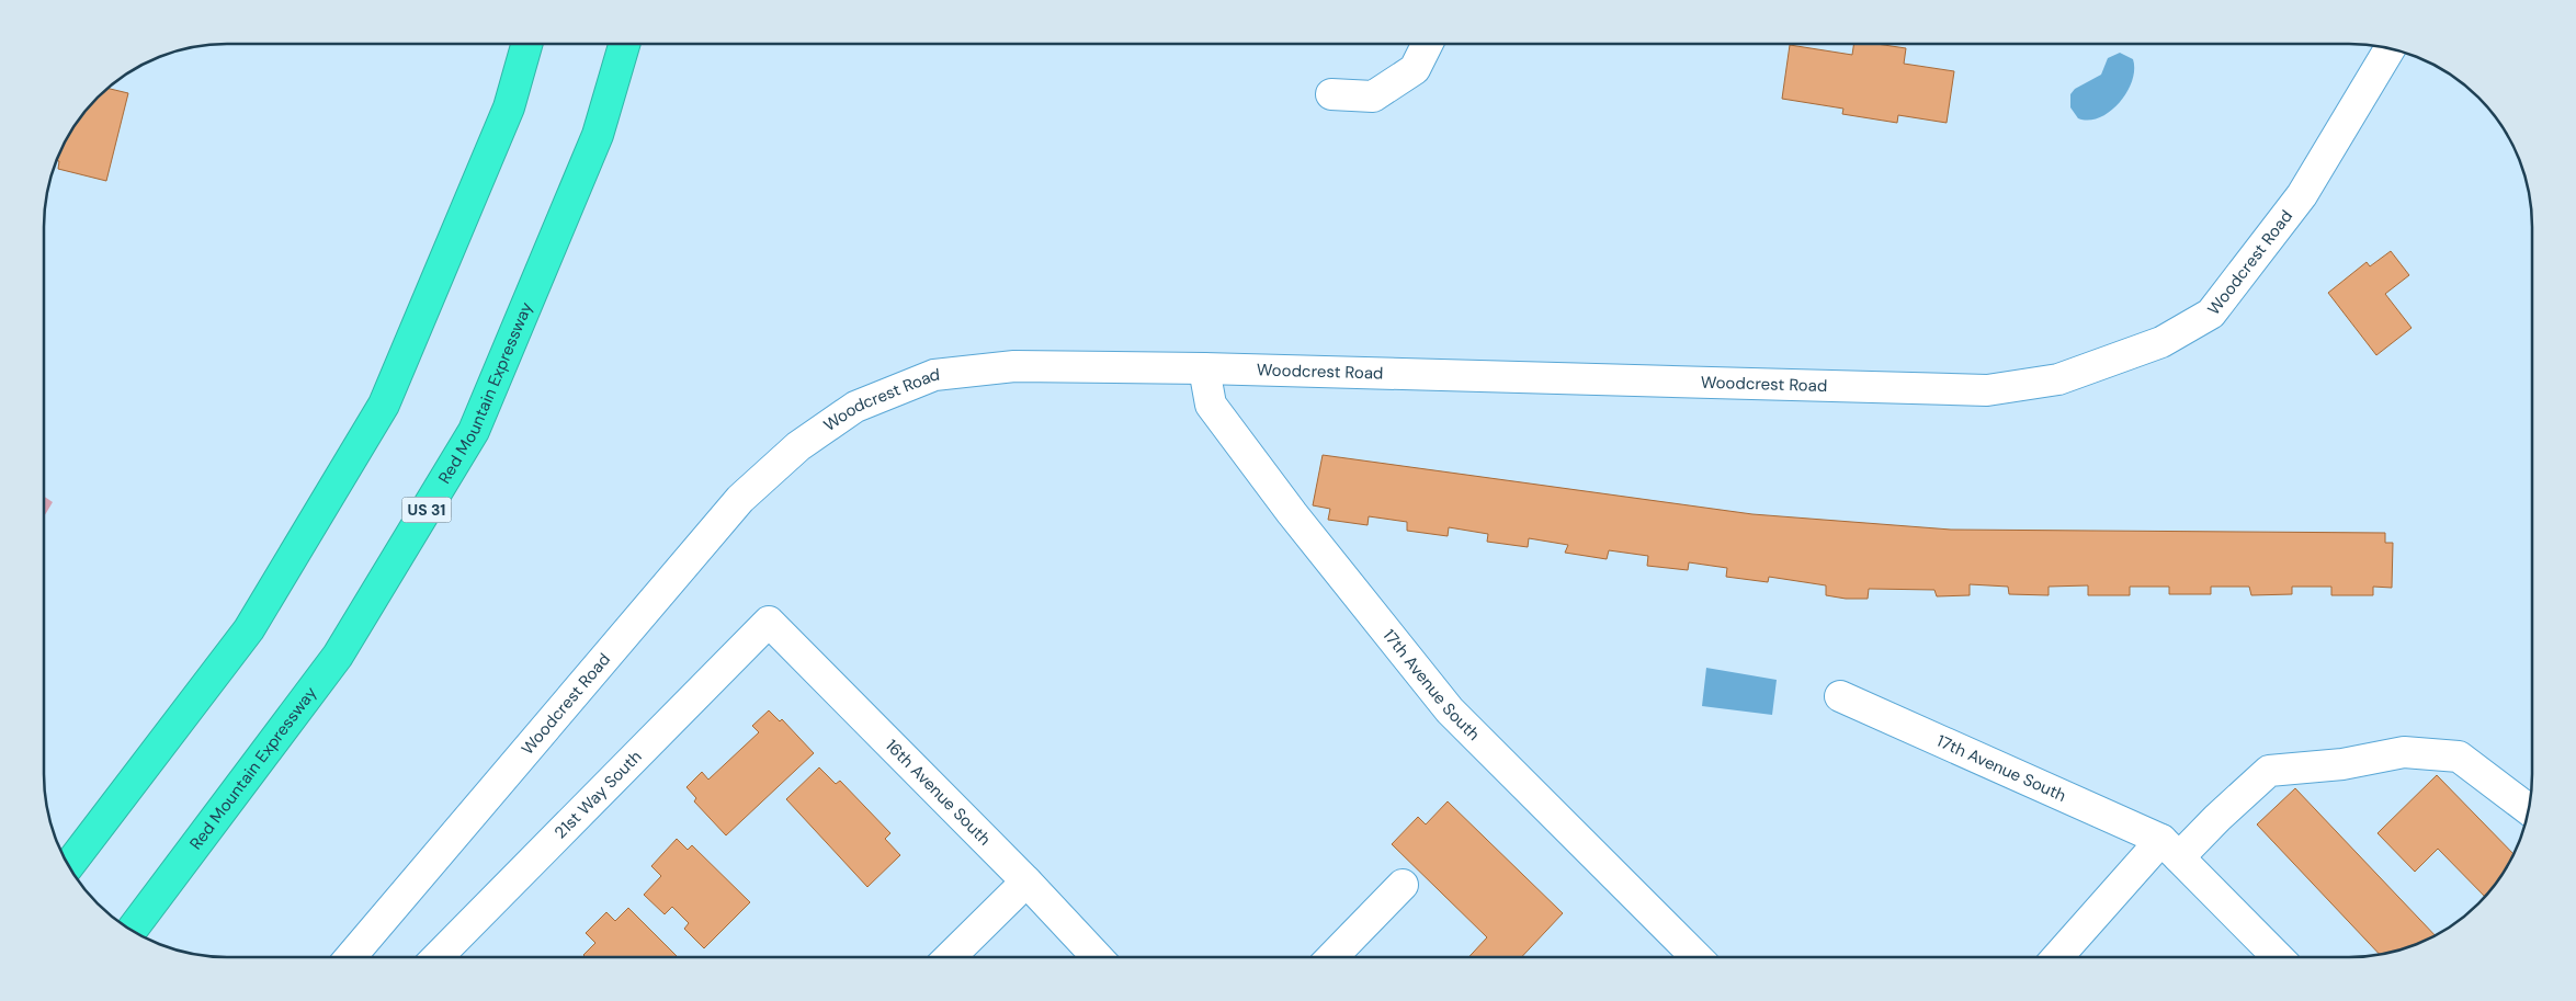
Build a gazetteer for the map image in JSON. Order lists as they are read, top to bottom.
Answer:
{
  "streets": {
    "highway": ["Red Mountain Expressway", "US 31"],
    "street": [
      "Woodcrest Road",
      "17th Avenue South",
      "16th Avenue South",
      "21st Way South"
    ]
  },
  "crossings": [
    ["Woodcrest Road", "17th Avenue South"],
    ["16th Avenue South", "21st Way South"]
  ]
}
